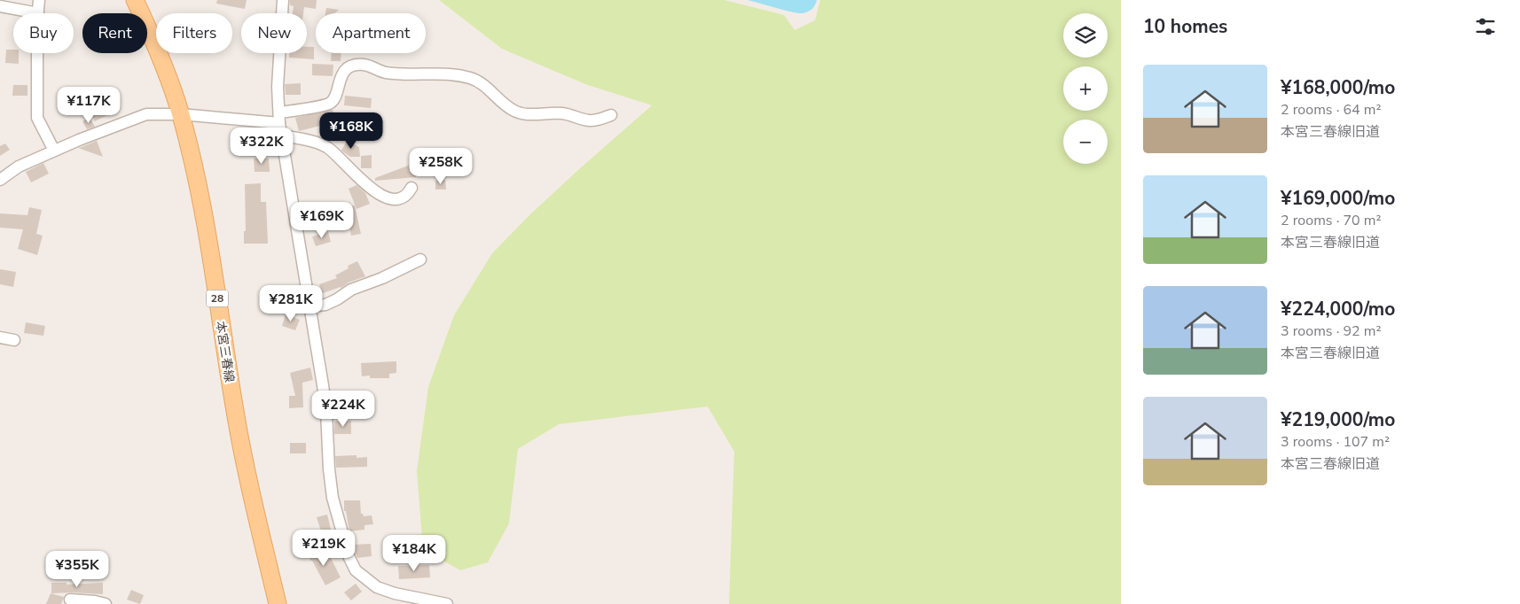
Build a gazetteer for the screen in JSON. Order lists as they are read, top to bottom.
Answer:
{
  "streets": {
    "main road": ["28", "本宮三春線"]
  },
  "page": {
    "heading": "10 homes",
    "map_buttons": ["+", "−"],
    "chip": [
      "Buy",
      "Rent",
      "Filters",
      "New",
      "Apartment"
    ],
    "list": [
      {
        "name": "¥168,000/mo",
        "note": "2 rooms · 64 m² · 本宮三春線旧道"
      },
      {
        "name": "¥169,000/mo",
        "note": "2 rooms · 70 m² · 本宮三春線旧道"
      },
      {
        "name": "¥224,000/mo",
        "note": "3 rooms · 92 m² · 本宮三春線旧道"
      },
      {
        "name": "¥219,000/mo",
        "note": "3 rooms · 107 m² · 本宮三春線旧道"
      }
    ],
    "price": [
      "¥117K",
      "¥168K",
      "¥322K",
      "¥258K",
      "¥169K",
      "¥281K",
      "¥224K",
      "¥219K",
      "¥184K",
      "¥355K"
    ]
  }
}
